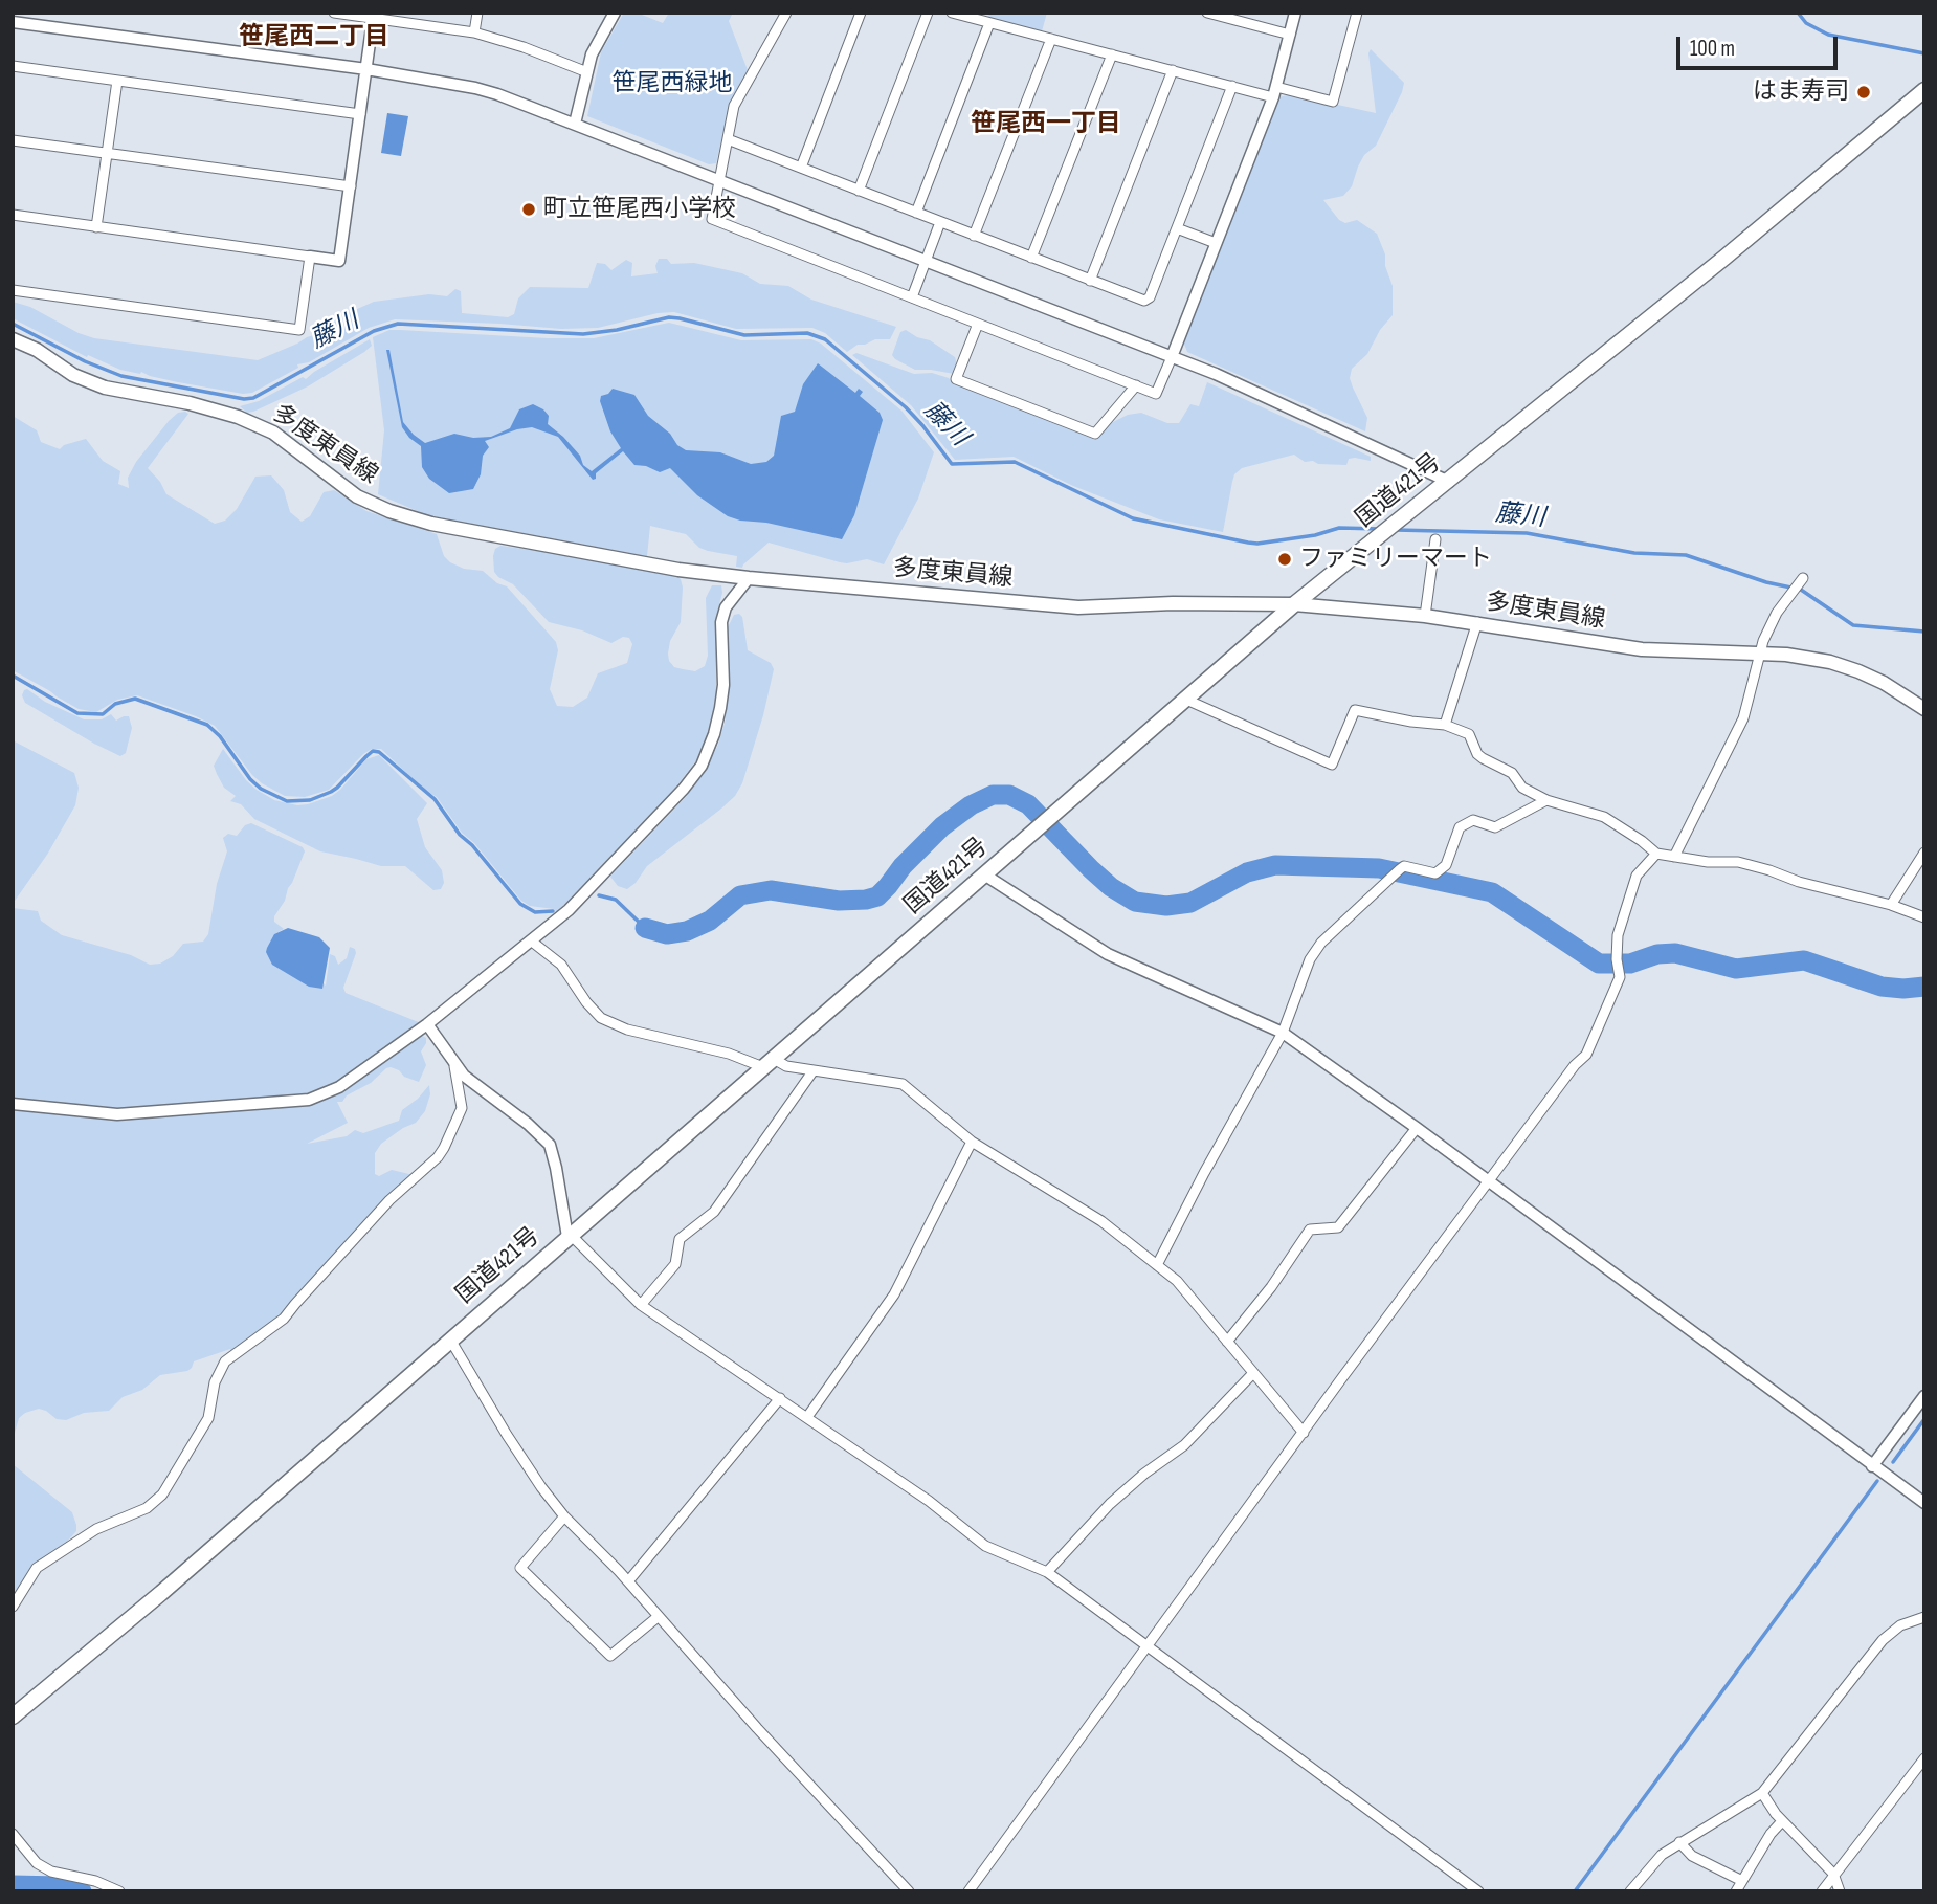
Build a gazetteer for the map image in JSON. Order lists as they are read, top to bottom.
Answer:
{
  "streets": {
    "highway": ["国道421号"],
    "main road": ["多度東員線"]
  },
  "crossings": [
    ["多度東員線", "国道421号"]
  ],
  "districts": ["笹尾西二丁目", "笹尾西一丁目"],
  "water": ["藤川"],
  "parks": ["笹尾西緑地"],
  "places": ["はま寿司", "町立笹尾西小学校", "ファミリーマート"],
  "scale_bar": "100 m"
}
